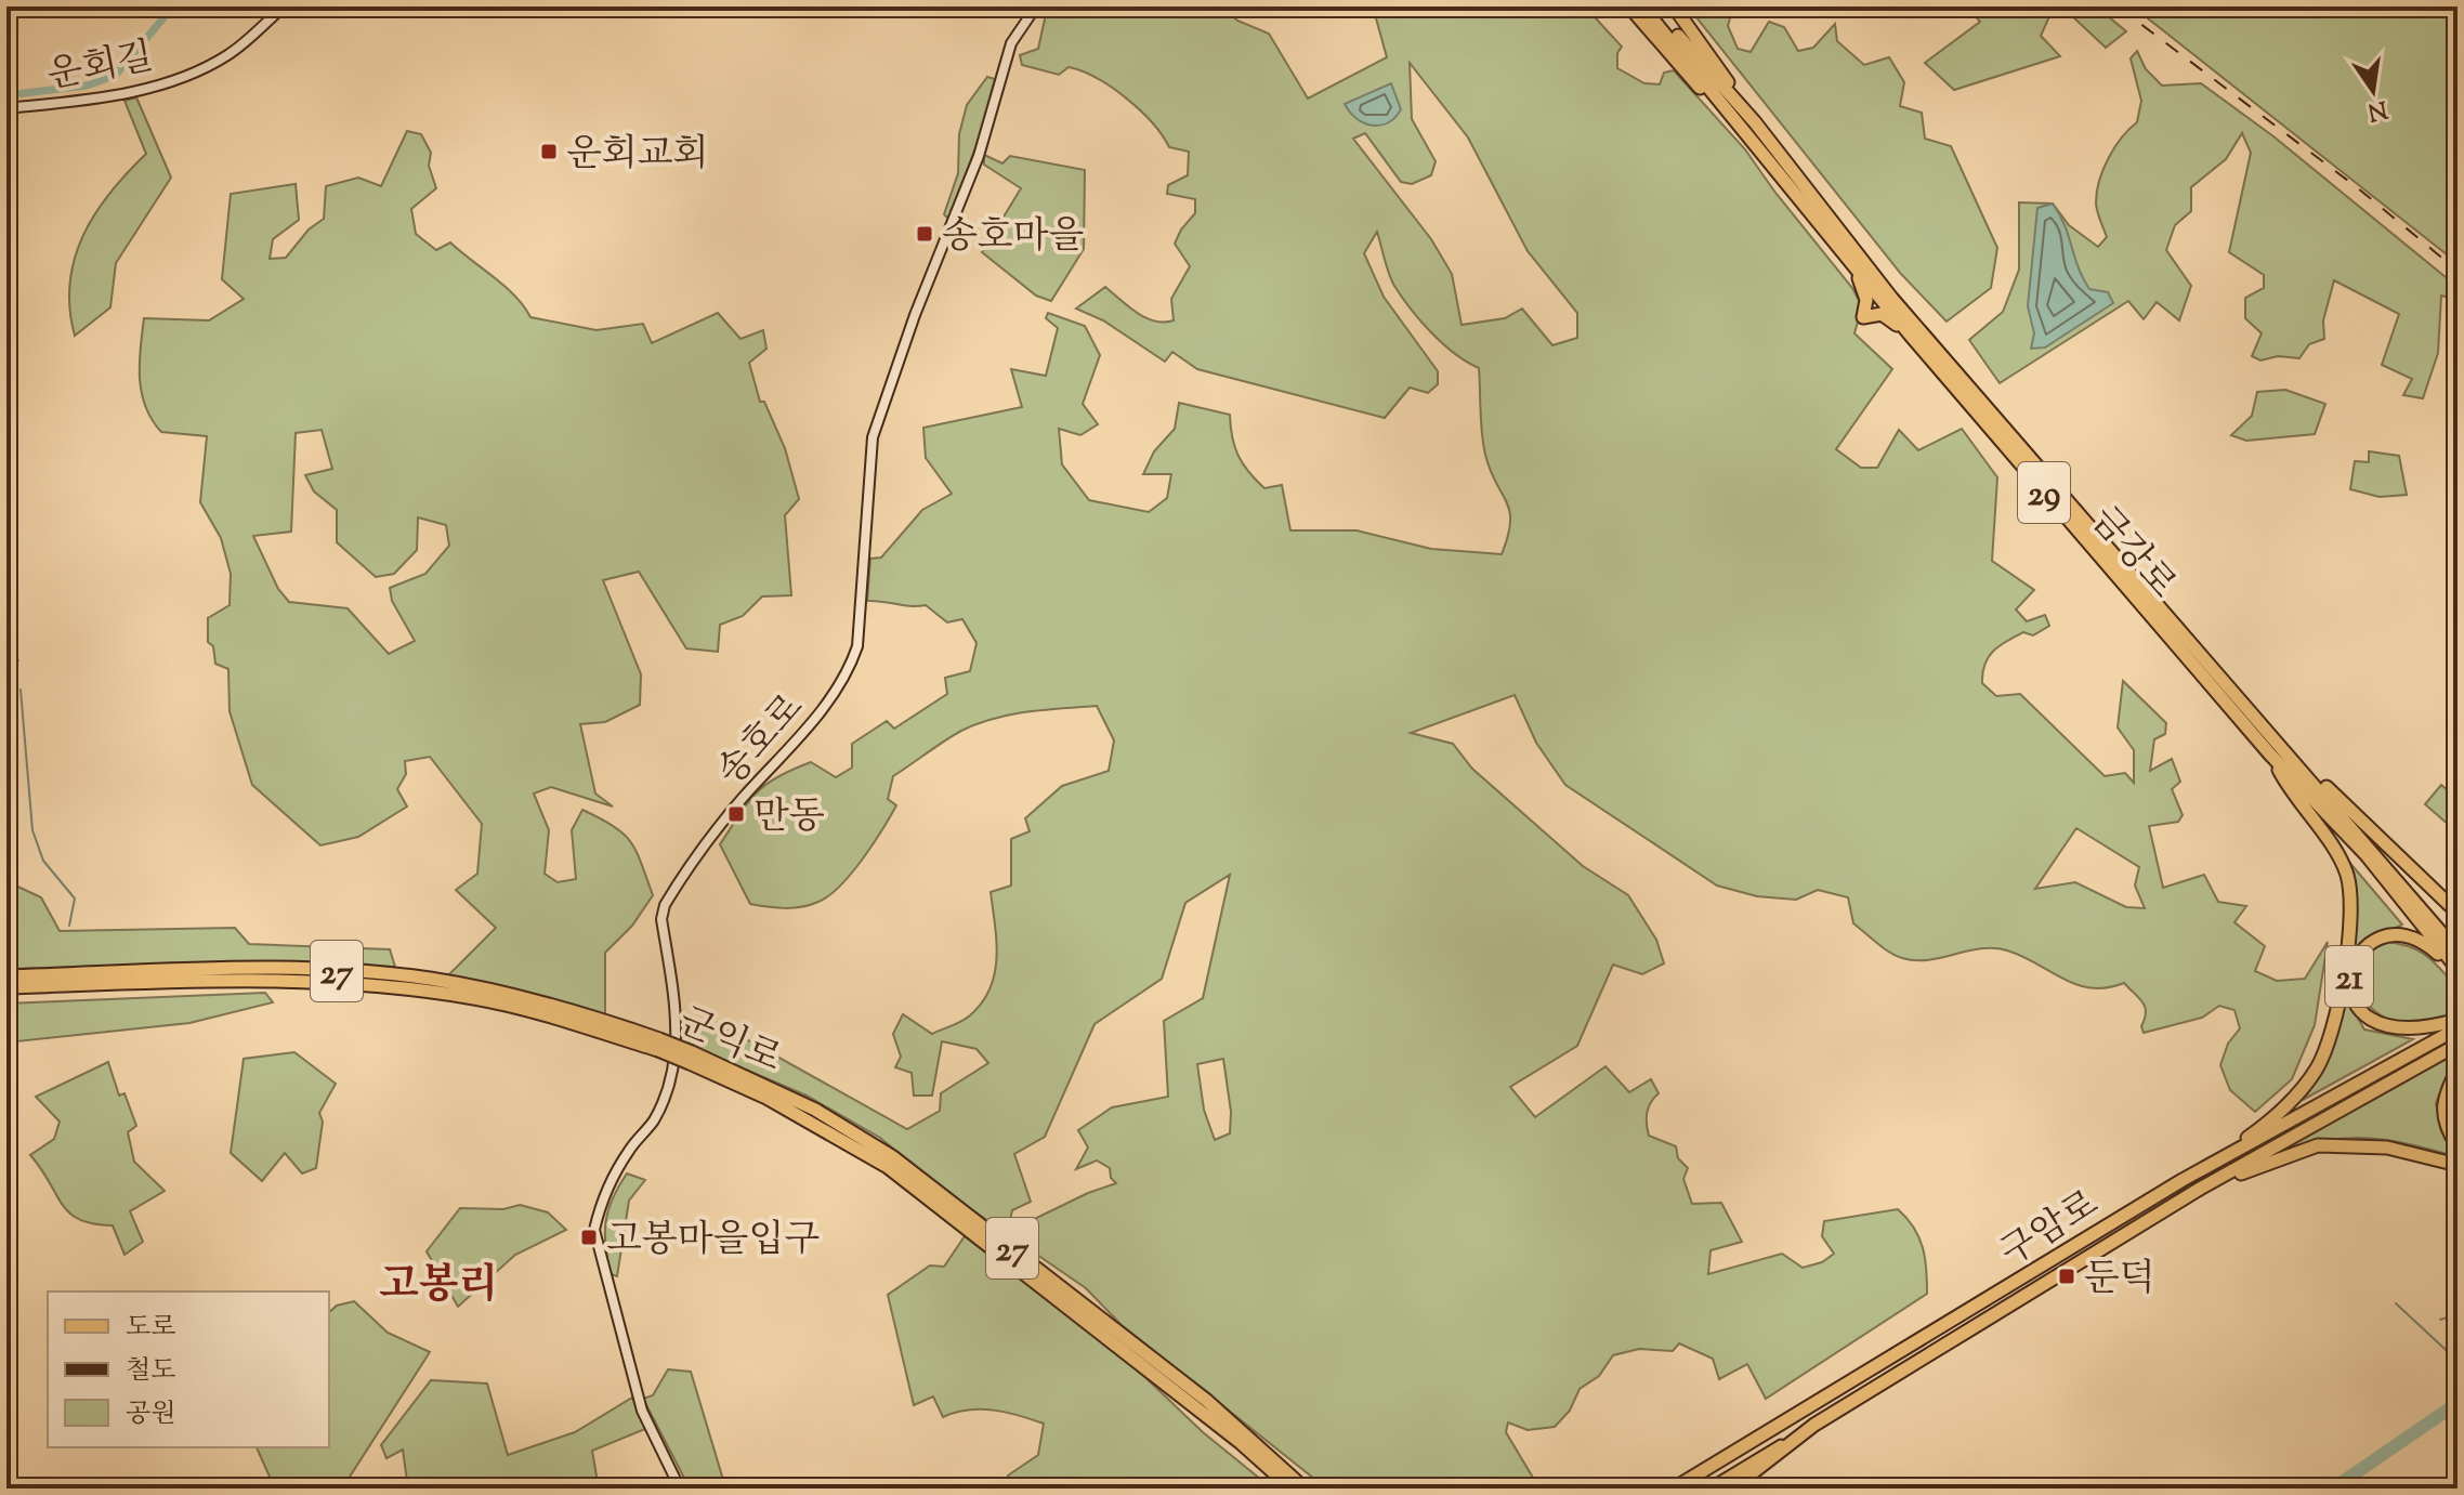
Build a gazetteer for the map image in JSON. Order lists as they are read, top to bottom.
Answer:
{
  "streets": {
    "highway": [
      "29",
      "금강로",
      "27",
      "21",
      "군익로",
      "구암로"
    ],
    "main road": ["운회길", "송호로"]
  },
  "crossings": [
    ["금강로", "21"],
    ["27", "군익로"]
  ],
  "districts": ["고봉리"],
  "places": {
    "transit": [
      "운회교회",
      "송호마을",
      "만동",
      "고봉마을입구",
      "둔덕"
    ]
  },
  "legend": ["도로", "철도", "공원"],
  "north": "bottom"
}
